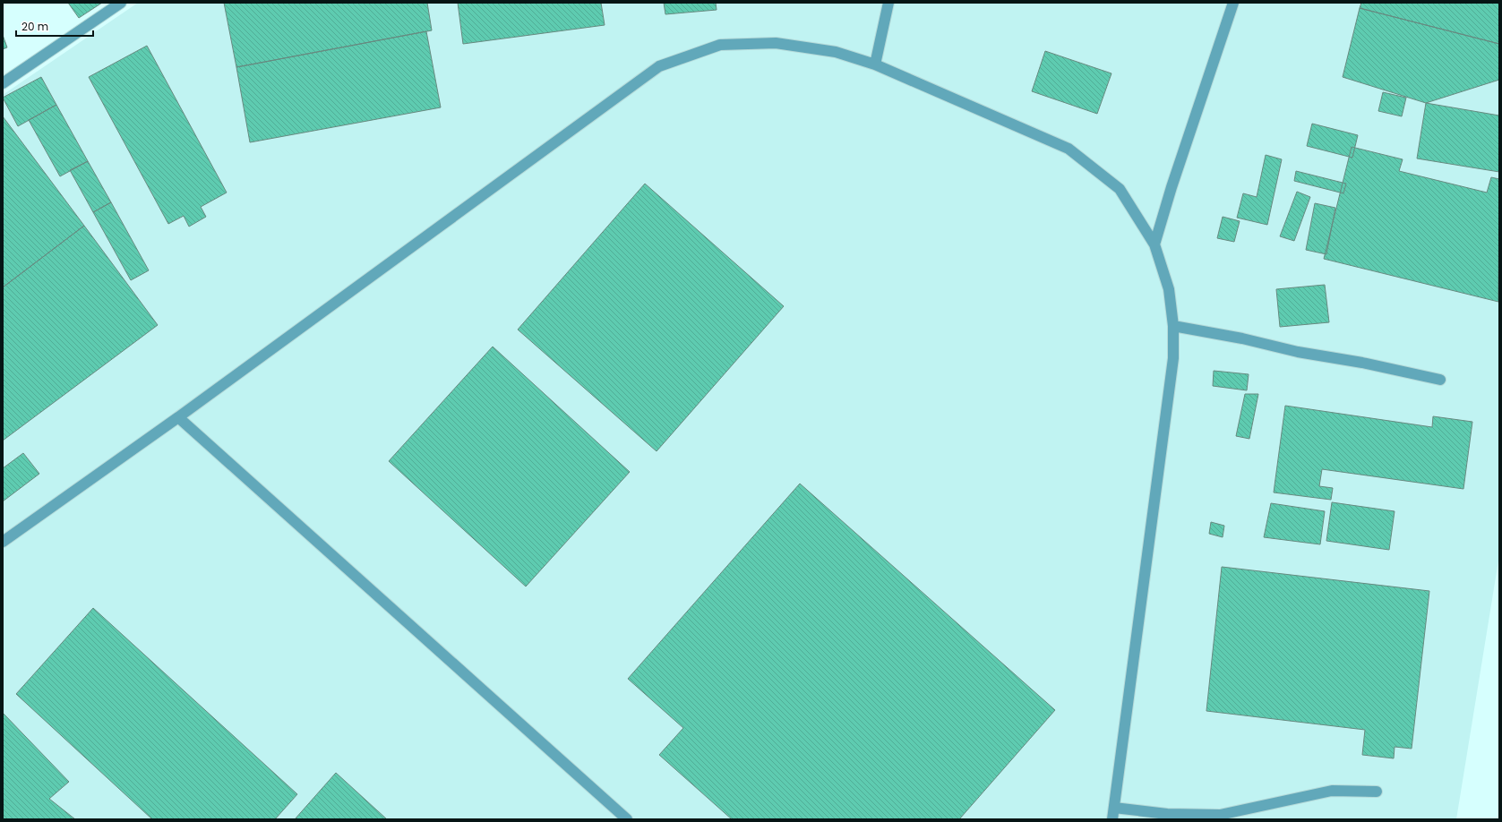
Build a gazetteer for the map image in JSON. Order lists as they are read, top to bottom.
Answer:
{
  "scale_bar": "20 m"
}
